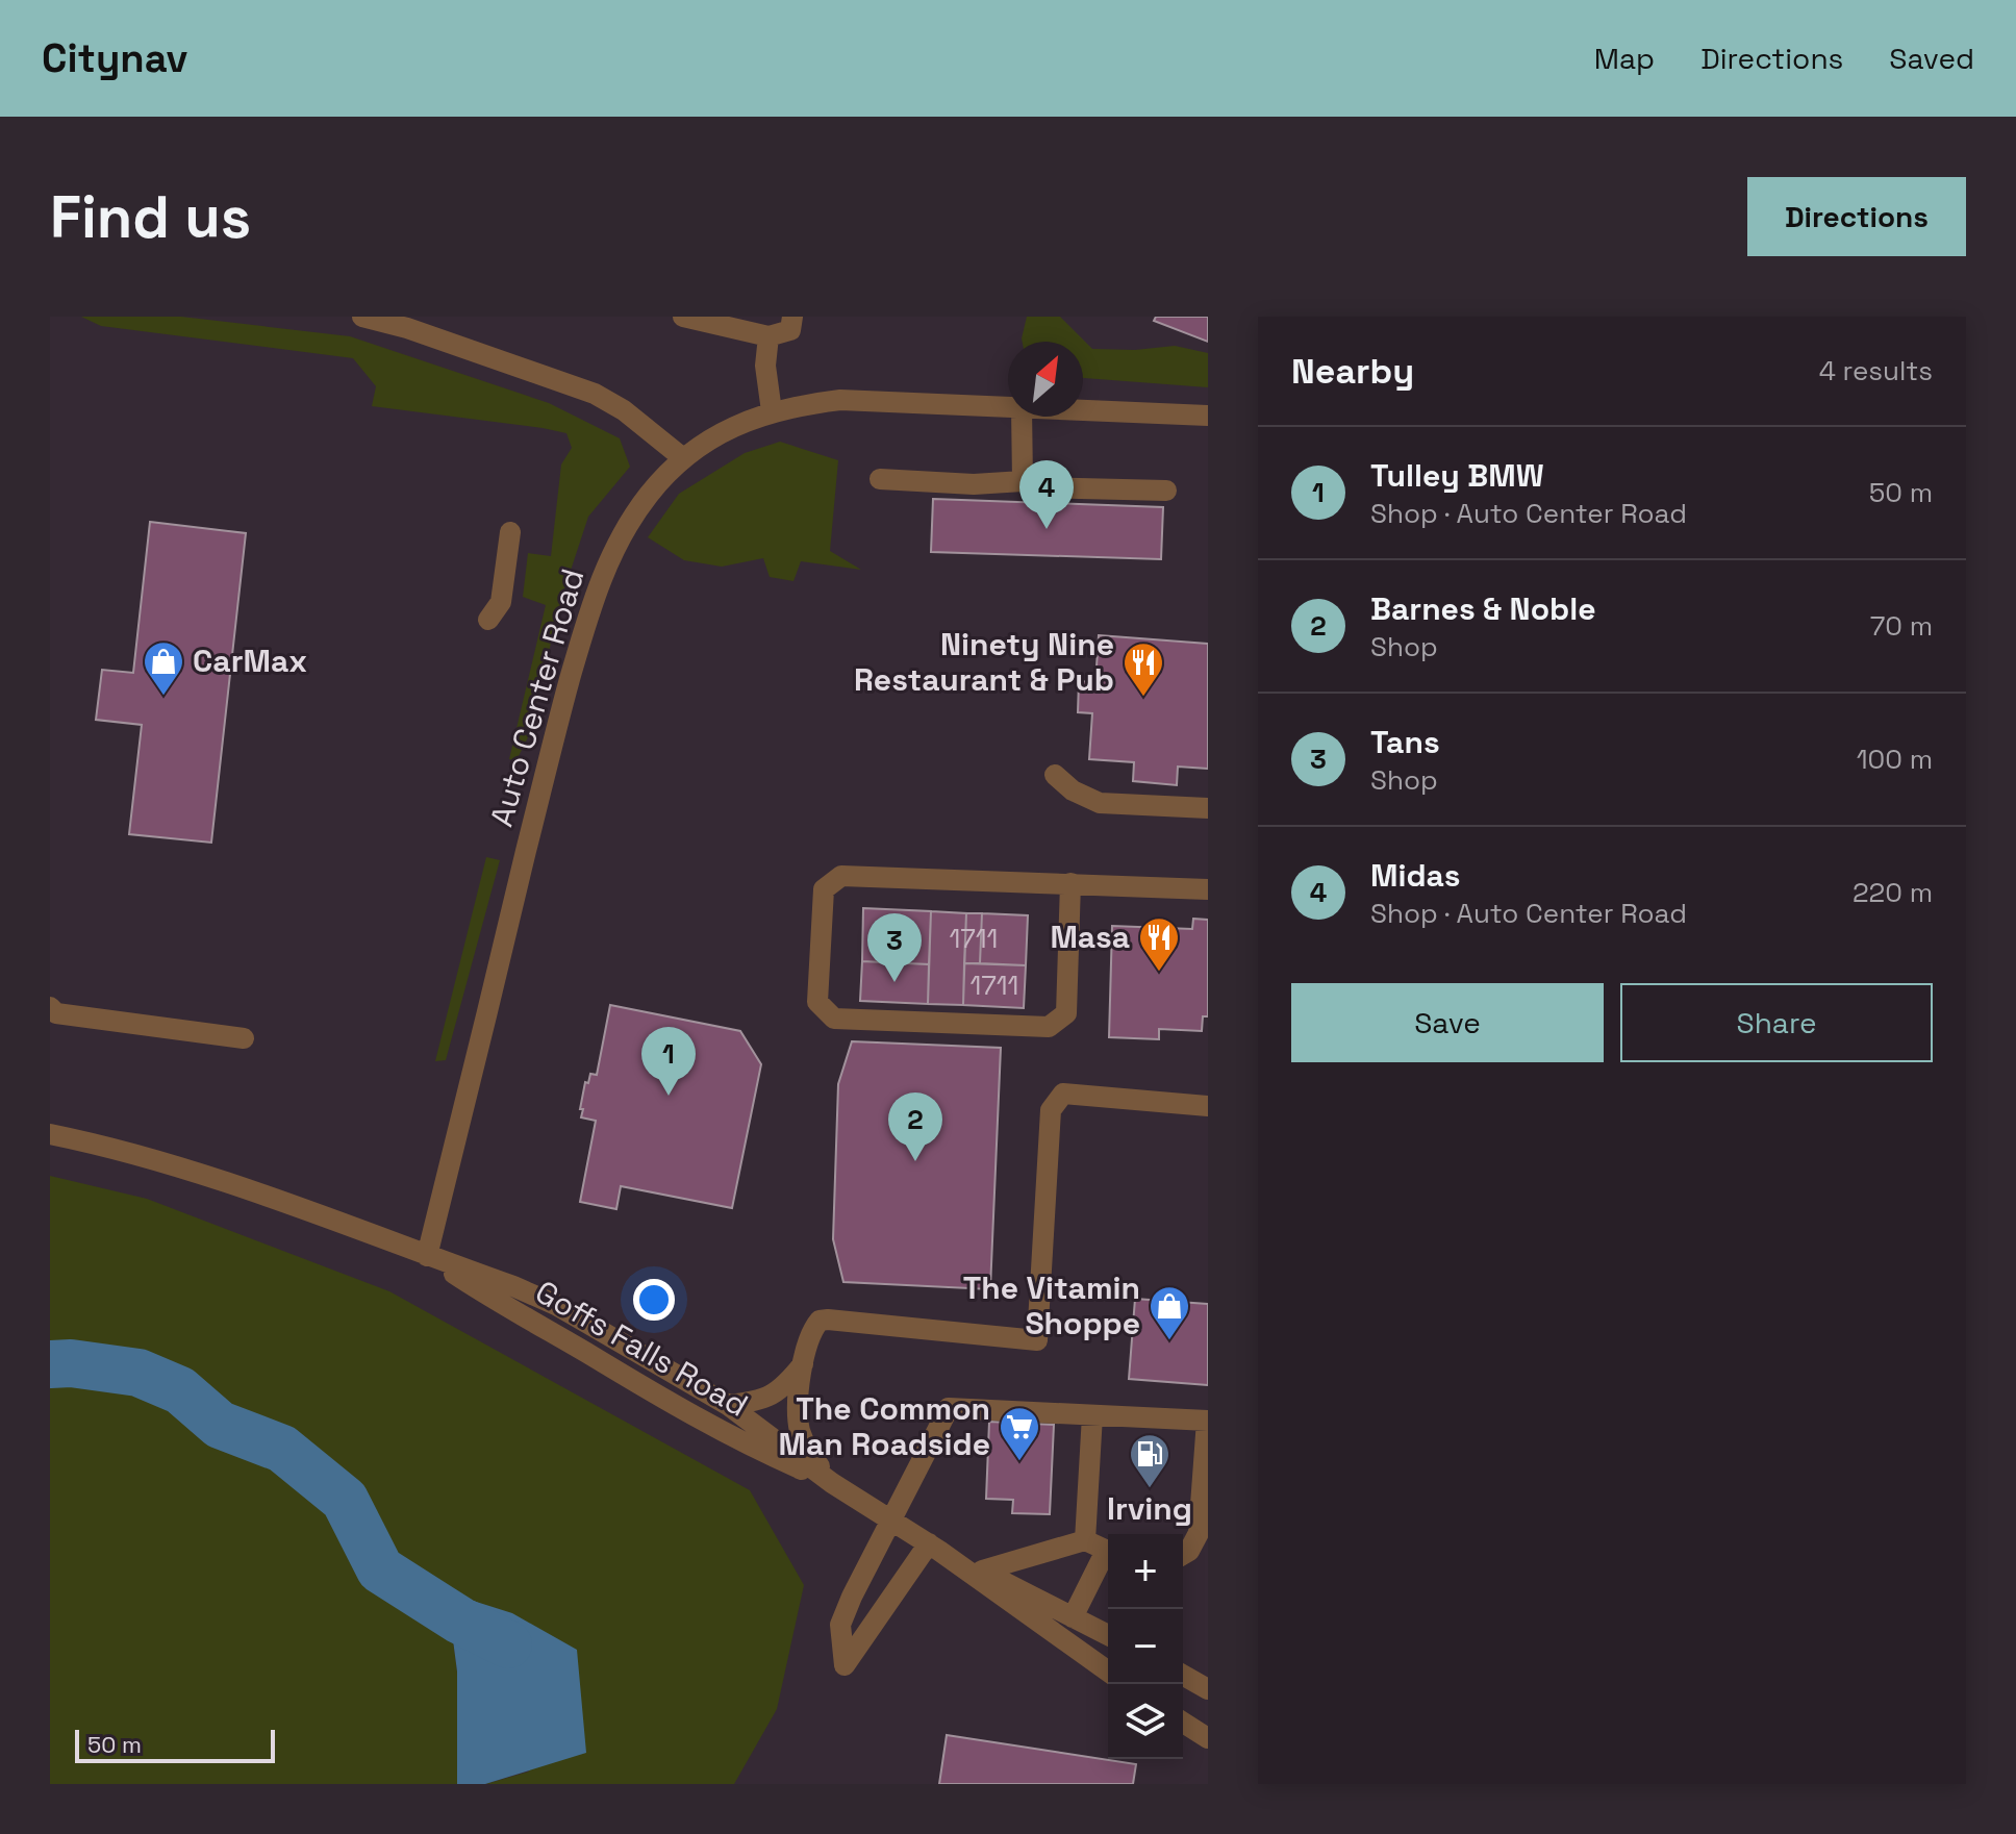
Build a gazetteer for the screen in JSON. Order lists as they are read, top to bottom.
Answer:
{
  "streets": {
    "street": ["Auto Center Road", "Goffs Falls Road"]
  },
  "crossings": [
    ["Auto Center Road", "Goffs Falls Road"]
  ],
  "places": {
    "shop": ["CarMax", "The Vitamin Shoppe"],
    "restaurant": ["Ninety Nine Restaurant & Pub", "Masa"],
    "supermarket": ["The Common Man Roadside"],
    "fuel station": ["Irving"]
  },
  "house_numbers": ["1711", "1711"],
  "scale_bar": "50 m",
  "north": "top right",
  "page": {
    "header": "Citynav",
    "nav": ["Map", "Directions", "Saved"],
    "buttons": [
      "Directions",
      ["Save", "Share"]
    ],
    "title": "Find us",
    "heading": ["Nearby", "4 results"],
    "list": [
      {
        "mark": "1",
        "name": "Tulley BMW",
        "note": "Shop · Auto Center Road",
        "value": "50 m"
      },
      {
        "mark": "2",
        "name": "Barnes & Noble",
        "note": "Shop",
        "value": "70 m"
      },
      {
        "mark": "3",
        "name": "Tans",
        "note": "Shop",
        "value": "100 m"
      },
      {
        "mark": "4",
        "name": "Midas",
        "note": "Shop · Auto Center Road",
        "value": "220 m"
      }
    ],
    "pins": [
      "4",
      "3",
      "1",
      "2"
    ],
    "map_buttons": ["+", "−"],
    "scale": "50 m"
  }
}
